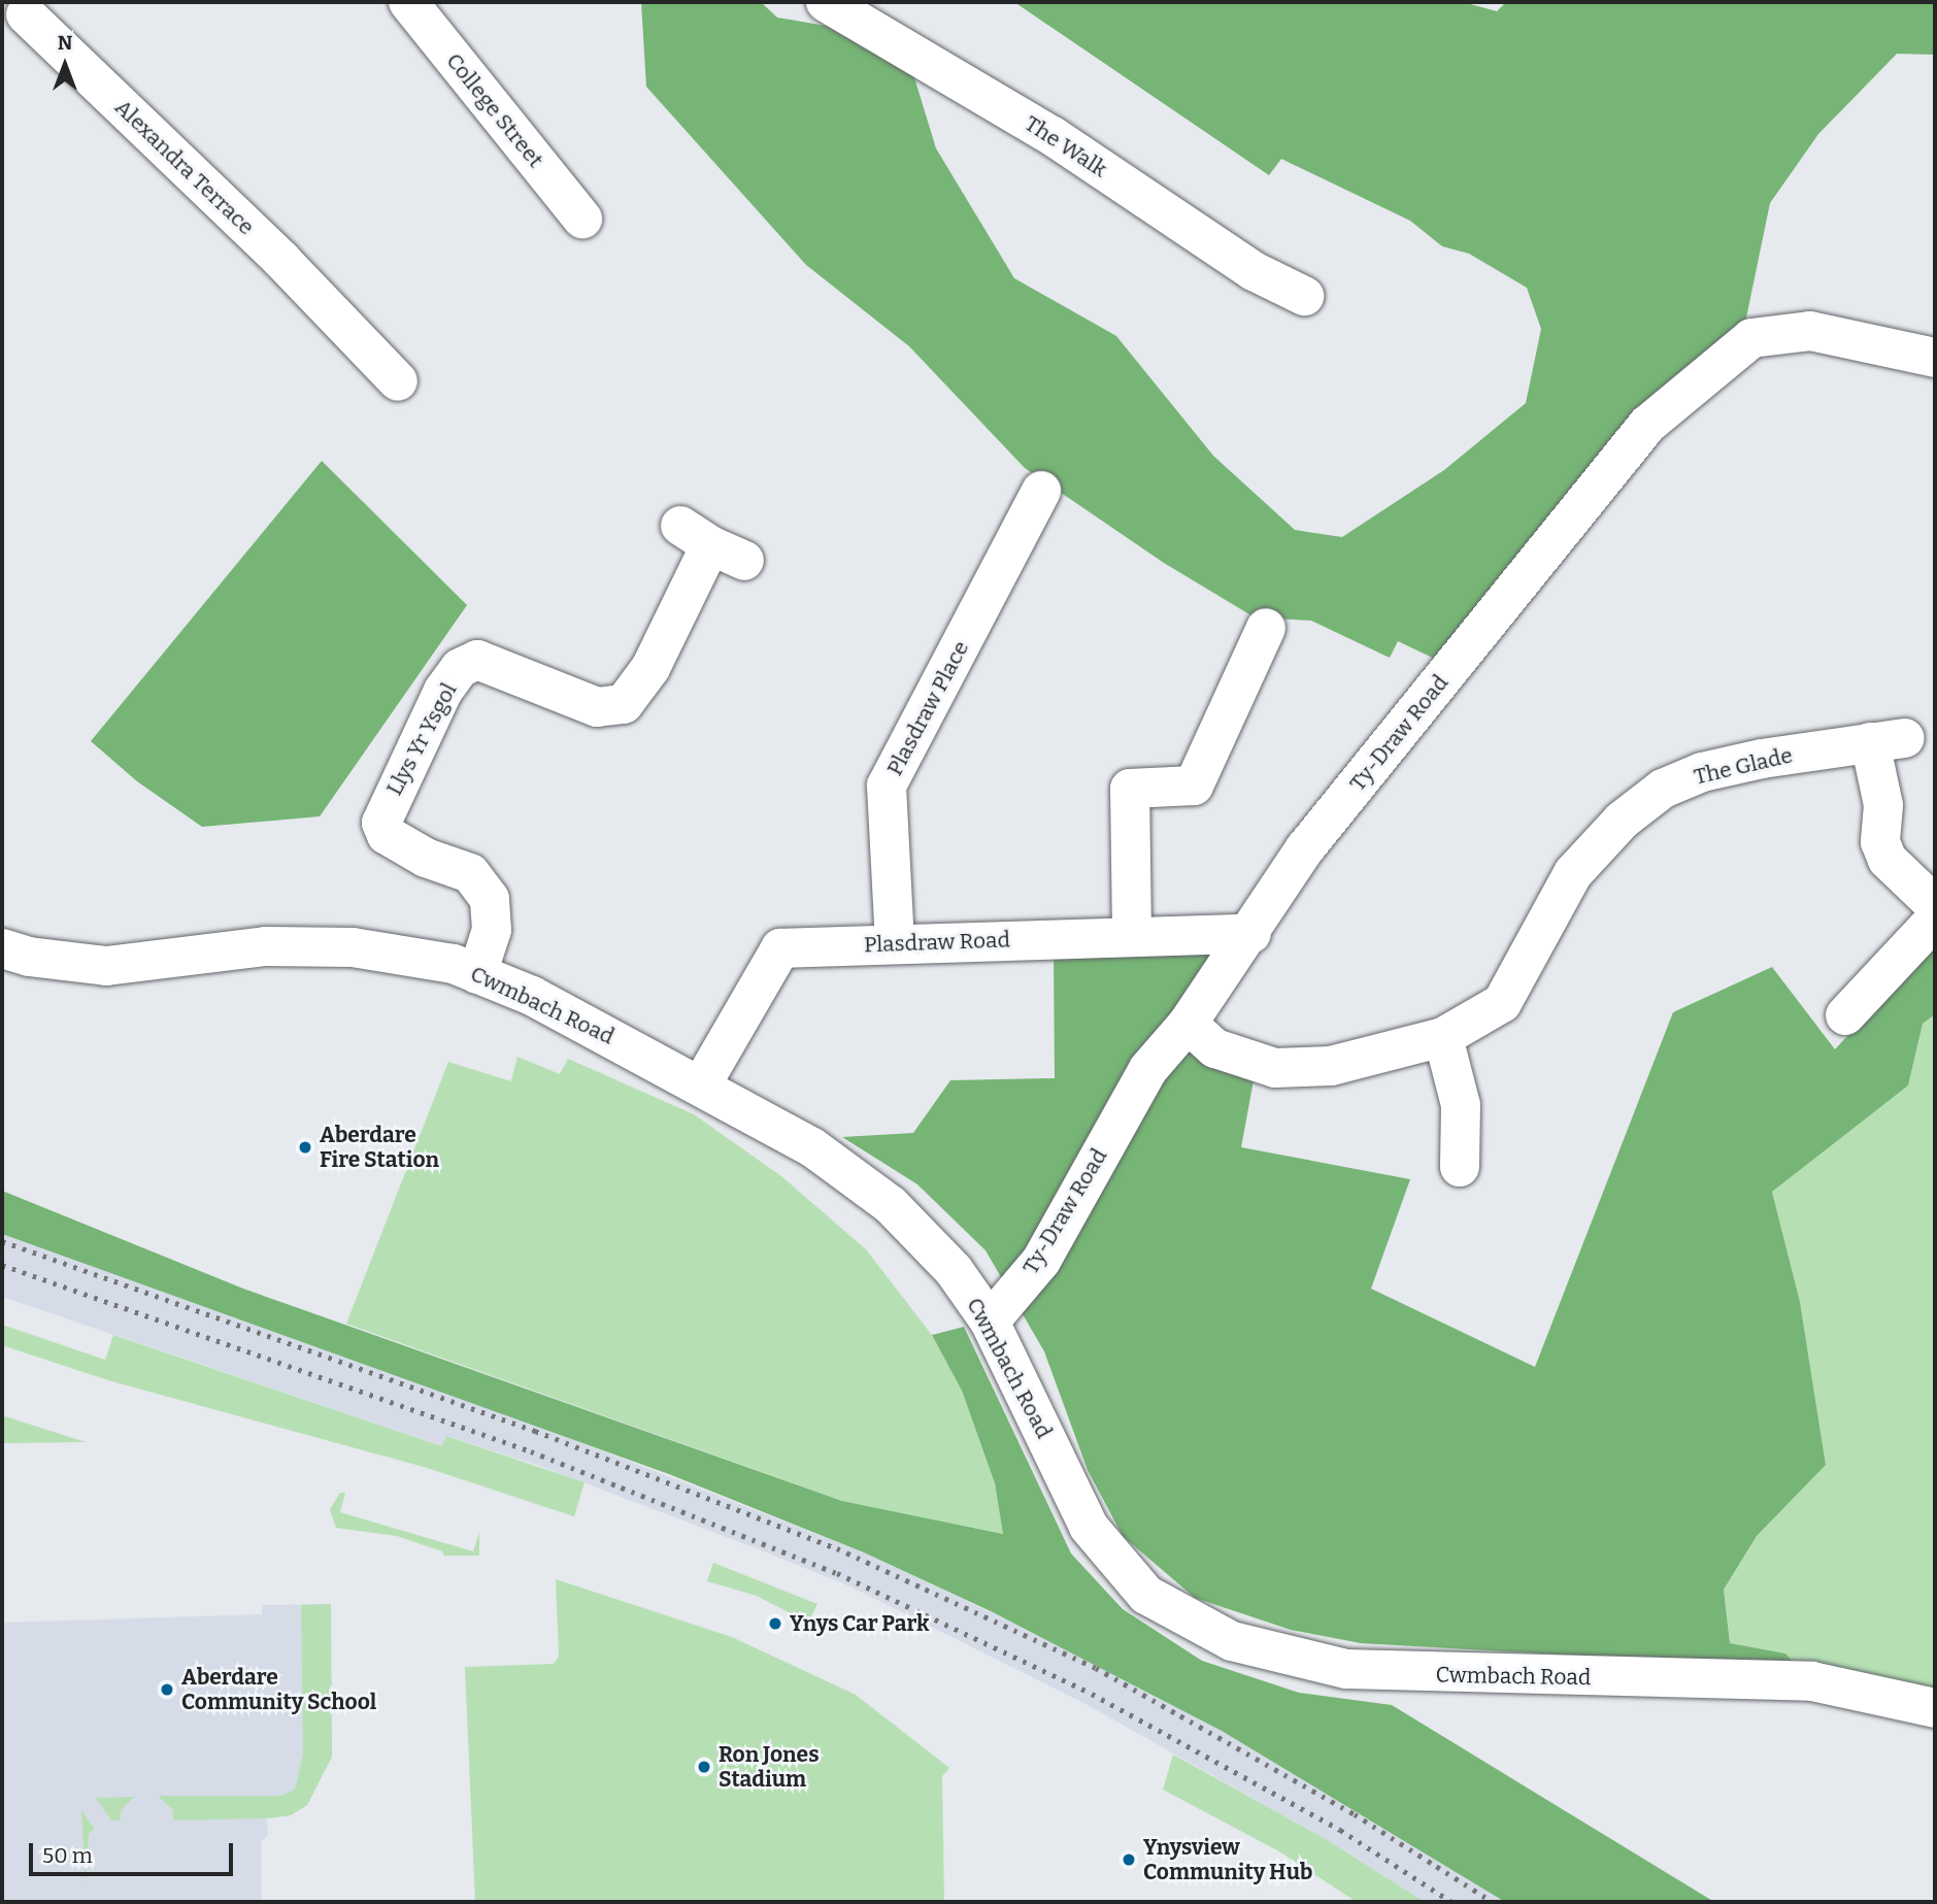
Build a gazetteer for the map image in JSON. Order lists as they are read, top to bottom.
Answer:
{
  "streets": {
    "street": [
      "College Street",
      "The Walk",
      "Alexandra Terrace",
      "Plasdraw Place",
      "Ty-Draw Road",
      "Llys Yr Ysgol",
      "The Glade",
      "Plasdraw Road",
      "Cwmbach Road"
    ]
  },
  "crossings": [
    ["Plasdraw Place", "Plasdraw Road"],
    ["Ty-Draw Road", "The Glade"],
    ["Ty-Draw Road", "Plasdraw Road"],
    ["Ty-Draw Road", "Cwmbach Road"],
    ["Llys Yr Ysgol", "Cwmbach Road"],
    ["Plasdraw Road", "Cwmbach Road"]
  ],
  "places": [
    "Aberdare Fire Station",
    "Ynys Car Park",
    "Aberdare Community School",
    "Ron Jones Stadium",
    "Ynysview Community Hub"
  ],
  "scale_bar": "50 m",
  "north": "top"
}
